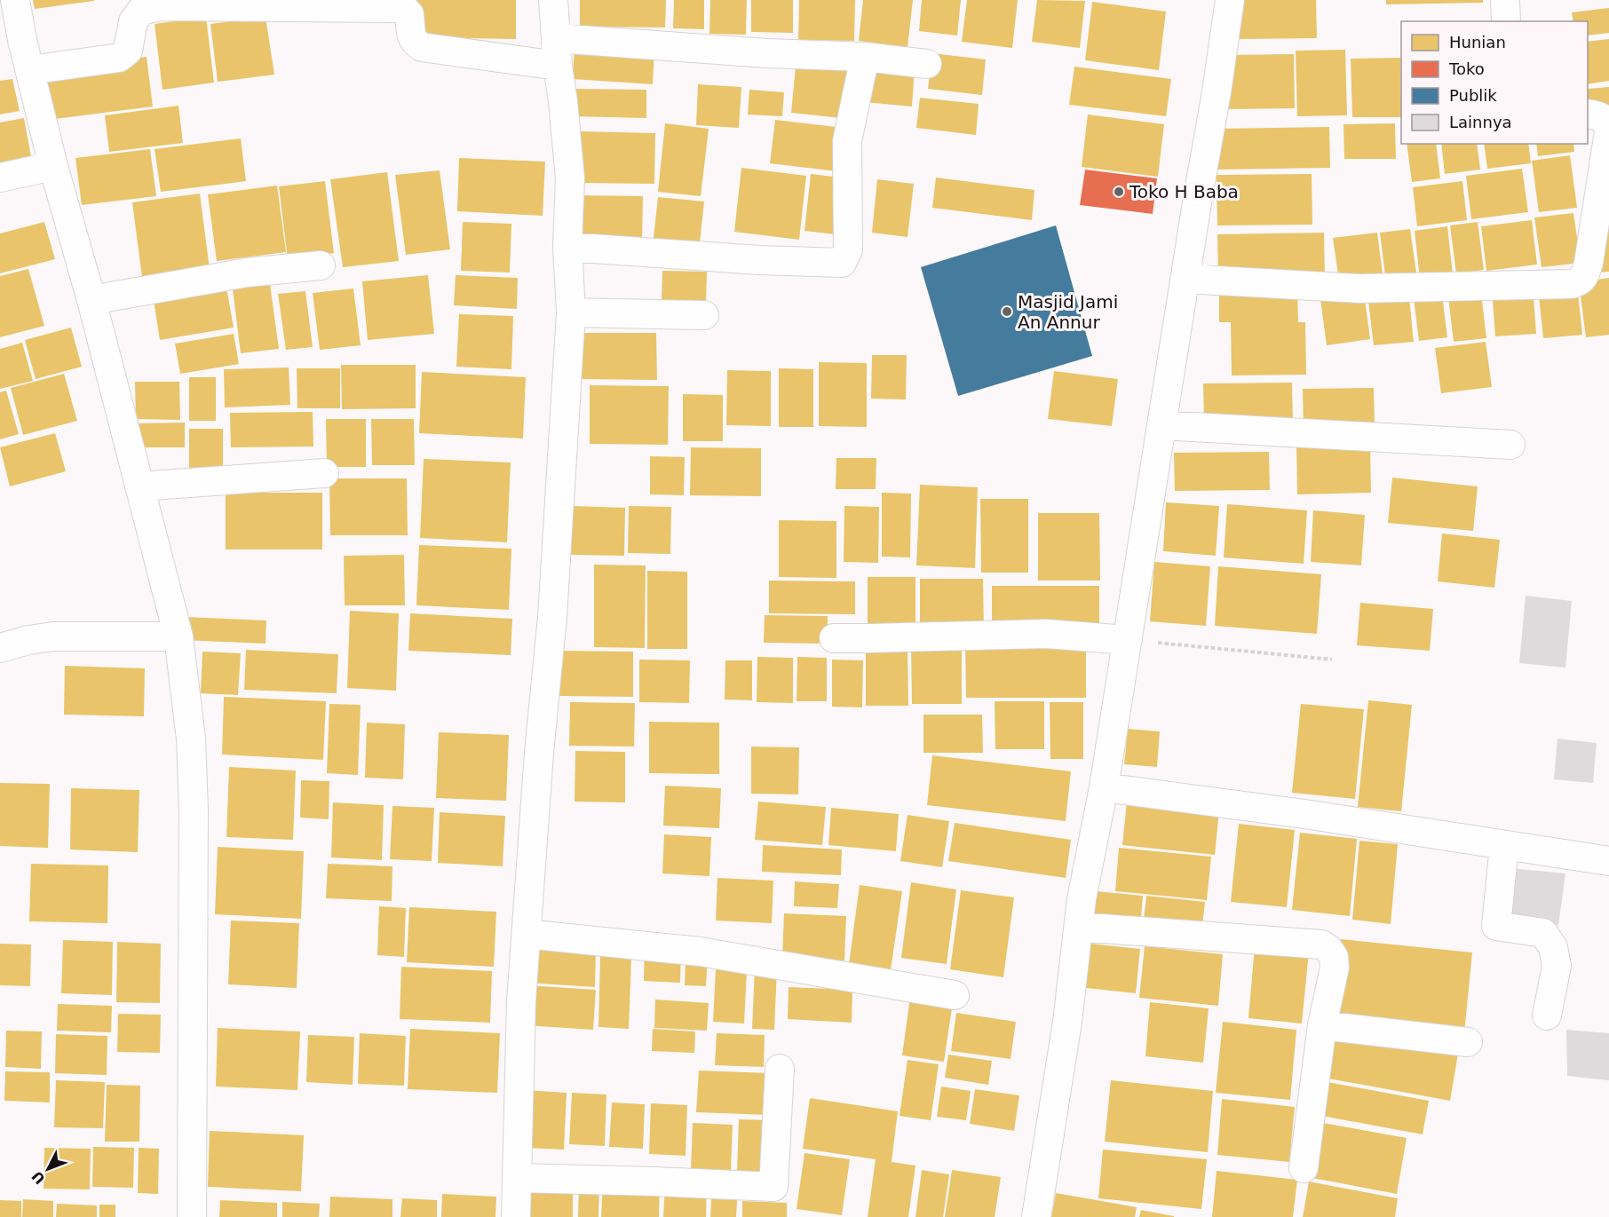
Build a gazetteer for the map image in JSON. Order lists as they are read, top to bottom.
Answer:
{
  "places": ["Toko H Baba", "Masjid Jami An Annur"],
  "legend": [
    "Hunian",
    "Toko",
    "Publik",
    "Lainnya"
  ],
  "north": "bottom left"
}
